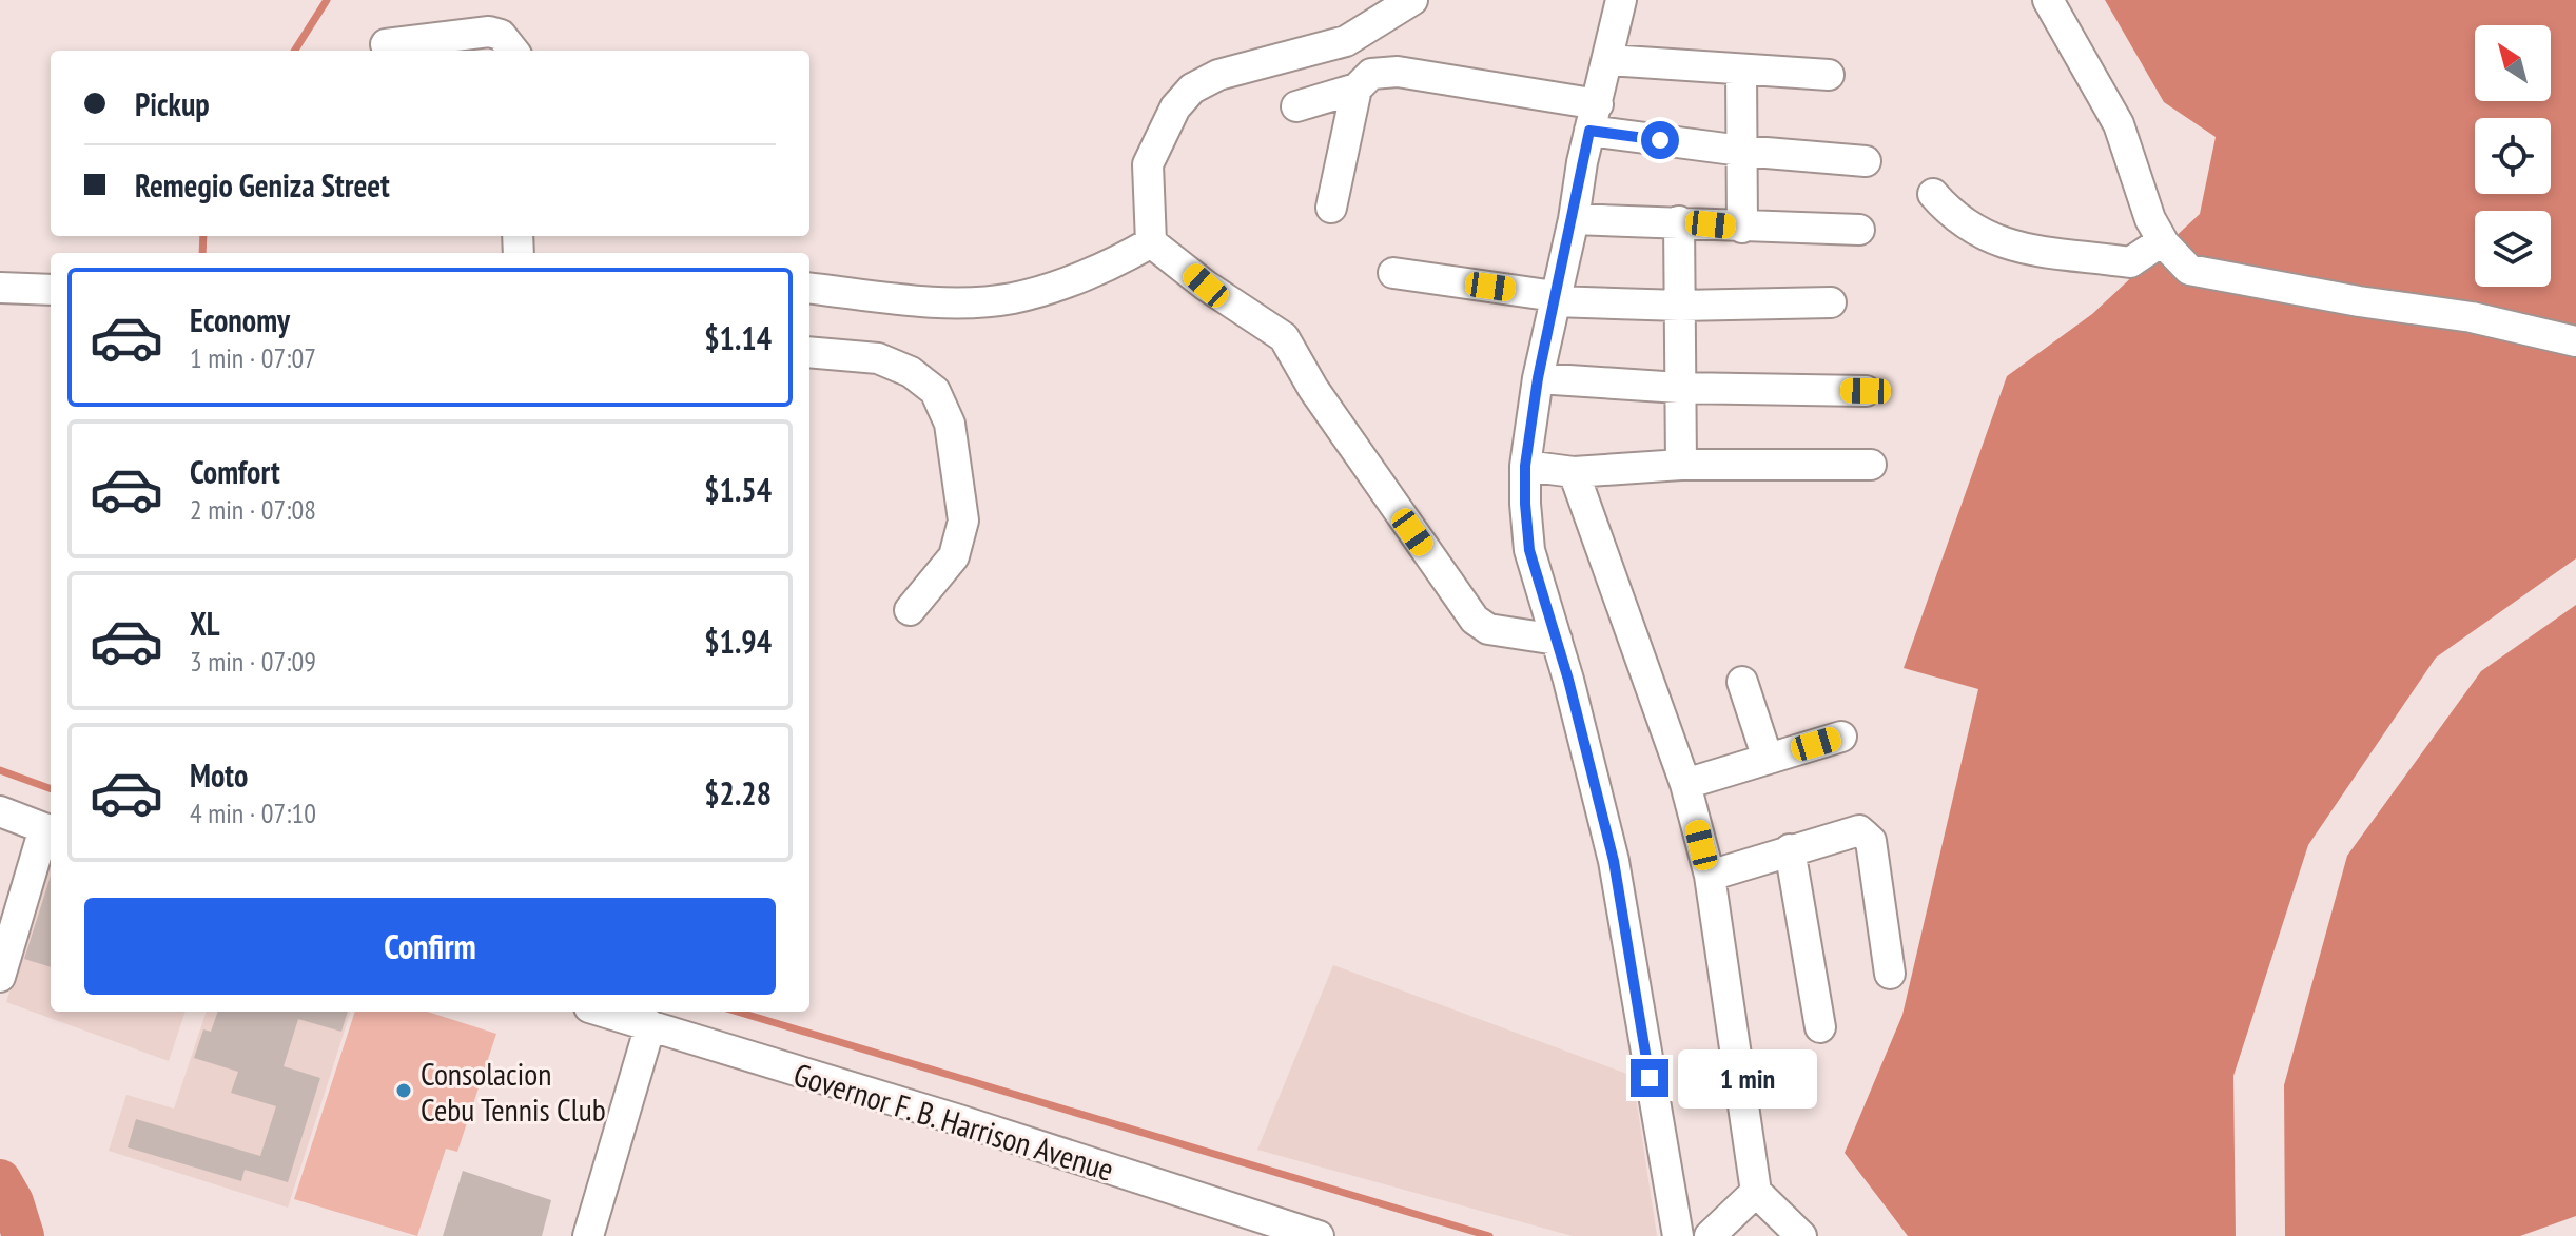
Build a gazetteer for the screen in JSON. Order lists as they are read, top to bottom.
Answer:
{
  "streets": {
    "street": ["Governor F. B. Harrison Avenue"]
  },
  "places": ["Consolacion Cebu Tennis Club"],
  "north": "top left",
  "page": {
    "banner": ["Pickup", "Remegio Geniza Street"],
    "list": [
      {
        "name": "Economy",
        "note": "1 min · 07:07",
        "value": "$1.14"
      },
      {
        "name": "Comfort",
        "note": "2 min · 07:08",
        "value": "$1.54"
      },
      {
        "name": "XL",
        "note": "3 min · 07:09",
        "value": "$1.94"
      },
      {
        "name": "Moto",
        "note": "4 min · 07:10",
        "value": "$2.28"
      }
    ],
    "buttons": "Confirm",
    "bubble": "1 min"
  }
}
